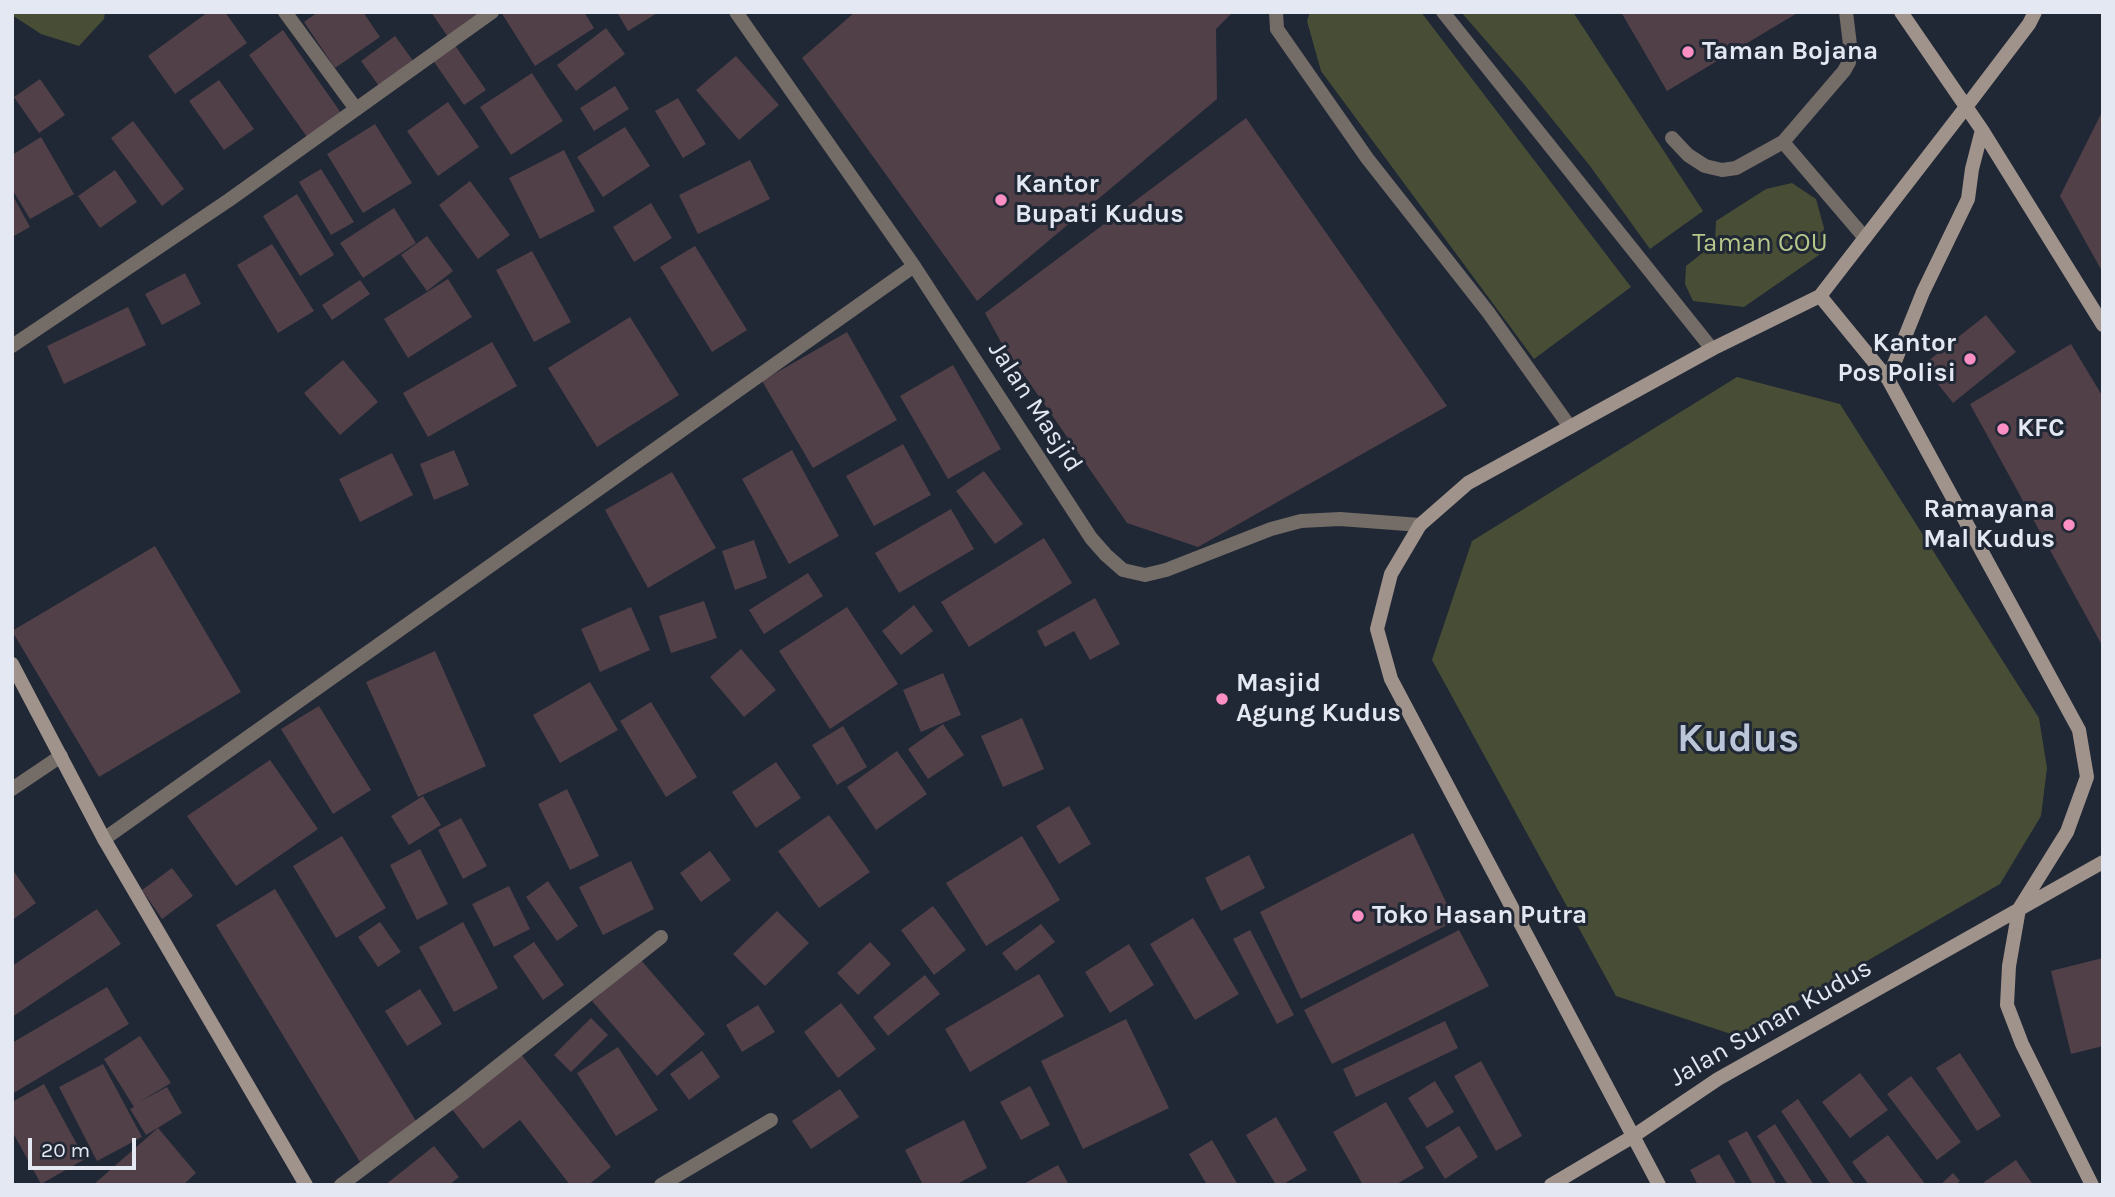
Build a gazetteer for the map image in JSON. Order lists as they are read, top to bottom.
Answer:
{
  "streets": {
    "main road": ["Jalan Sunan Kudus"],
    "street": ["Jalan Masjid"]
  },
  "districts": ["Kudus"],
  "parks": ["Taman COU"],
  "places": [
    "Taman Bojana",
    "Kantor Bupati Kudus",
    "Kantor Pos Polisi",
    "KFC",
    "Ramayana Mal Kudus",
    "Masjid Agung Kudus",
    "Toko Hasan Putra"
  ],
  "scale_bar": "20 m"
}
